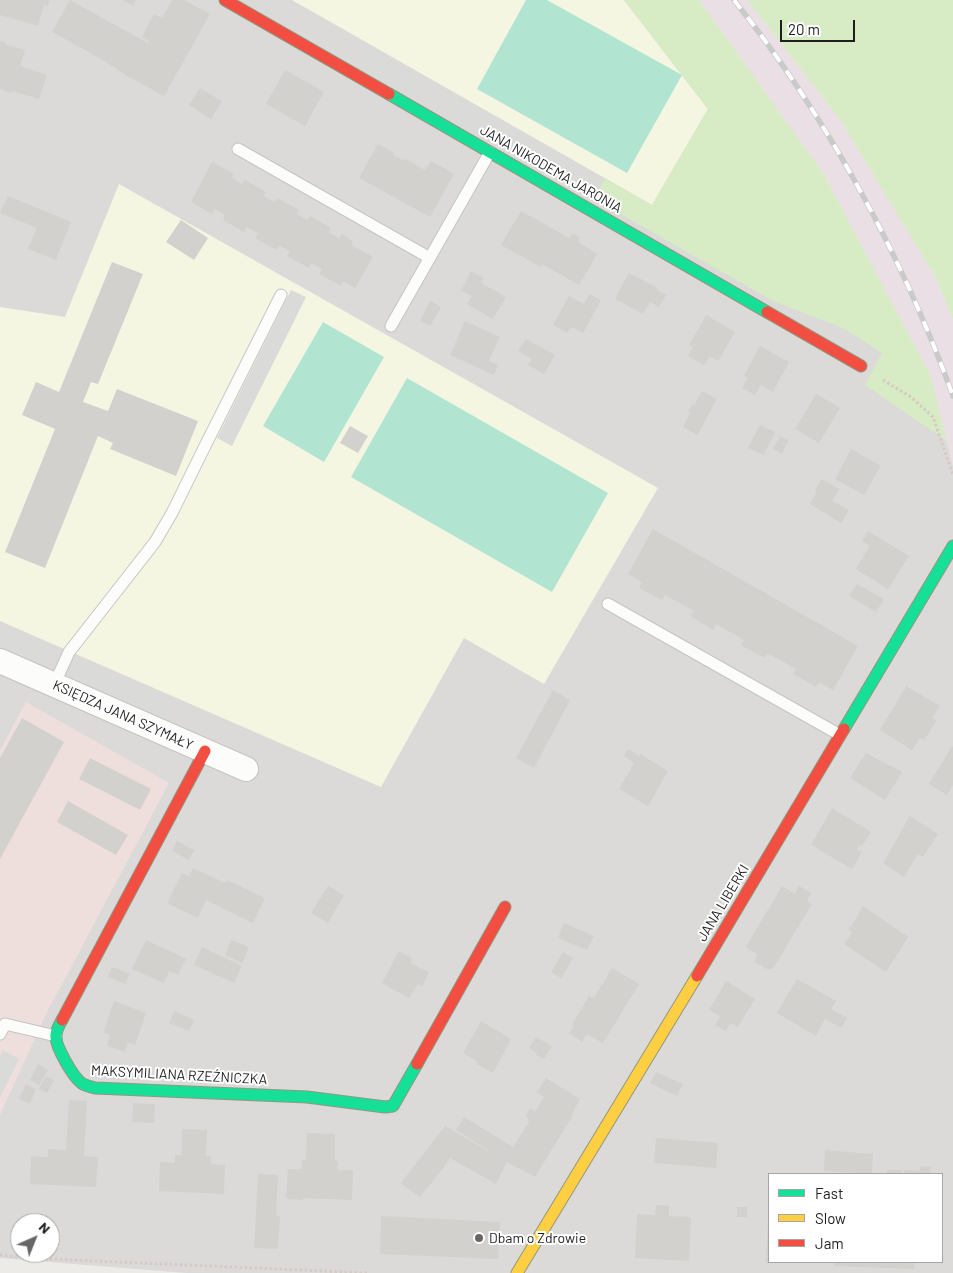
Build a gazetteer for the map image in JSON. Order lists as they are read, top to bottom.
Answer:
{
  "streets": {
    "street": [
      "JANA NIKODEMA JARONIA",
      "KSIĘDZA JANA SZYMAŁY",
      "JANA LIBERKI",
      "MAKSYMILIANA RZEŹNICZKA"
    ]
  },
  "places": ["Dbam o Zdrowie"],
  "legend": ["Fast", "Slow", "Jam"],
  "scale_bar": "20 m",
  "north": "top right"
}
